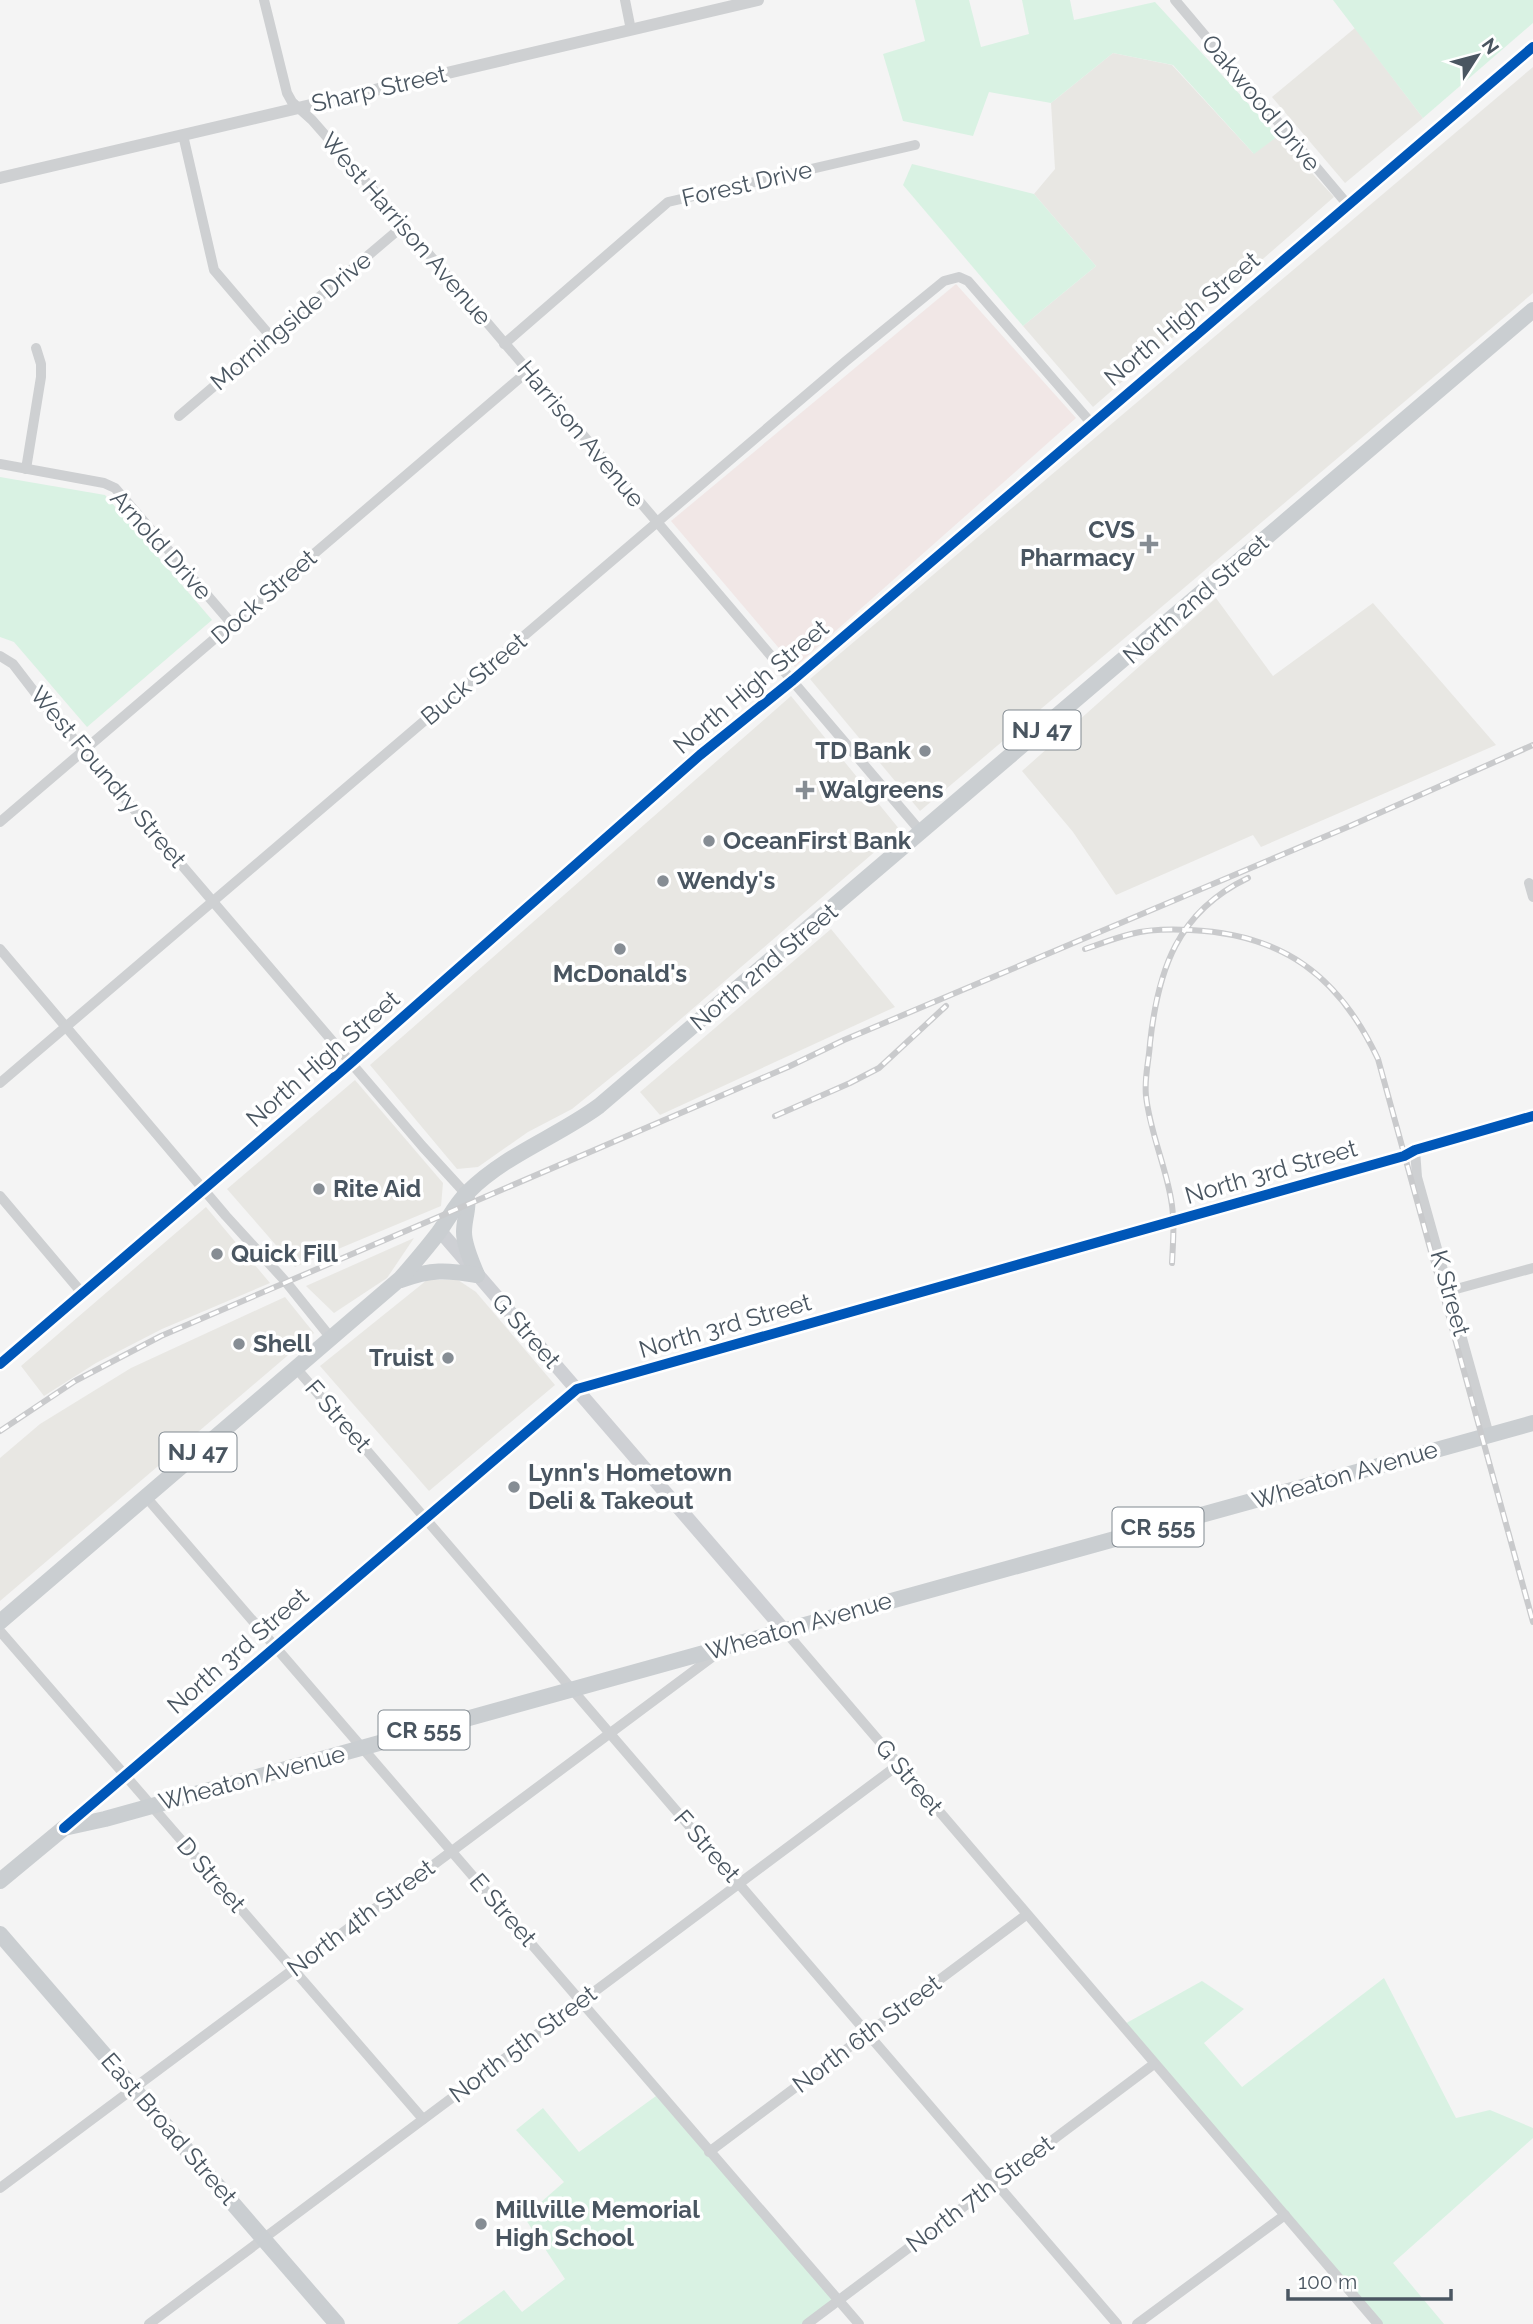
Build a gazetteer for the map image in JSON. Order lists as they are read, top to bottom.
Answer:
{
  "streets": {
    "main road": [
      "North 2nd Street",
      "NJ 47",
      "North 3rd Street",
      "G Street",
      "Wheaton Avenue",
      "CR 555",
      "East Broad Street"
    ],
    "street": [
      "Sharp Street",
      "Oakwood Drive",
      "Forest Drive",
      "West Harrison Avenue",
      "North High Street",
      "Morningside Drive",
      "Harrison Avenue",
      "Arnold Drive",
      "Dock Street",
      "Buck Street",
      "West Foundry Street",
      "K Street",
      "F Street",
      "D Street",
      "E Street",
      "North 4th Street",
      "North 6th Street",
      "North 5th Street",
      "North 7th Street"
    ]
  },
  "crossings": [
    ["Sharp Street", "West Harrison Avenue"],
    ["Oakwood Drive", "North High Street"],
    ["Forest Drive", "West Harrison Avenue"],
    ["Forest Drive", "Harrison Avenue"],
    ["West Harrison Avenue", "Morningside Drive"],
    ["West Harrison Avenue", "Harrison Avenue"],
    ["North High Street", "Harrison Avenue"],
    ["North High Street", "Buck Street"],
    ["North High Street", "West Foundry Street"],
    ["Harrison Avenue", "Dock Street"],
    ["Harrison Avenue", "North 2nd Street"],
    ["Harrison Avenue", "Buck Street"],
    ["Arnold Drive", "Dock Street"],
    ["Dock Street", "West Foundry Street"],
    ["North 2nd Street", "West Foundry Street"],
    ["North 2nd Street", "G Street"],
    ["North 2nd Street", "F Street"],
    ["North 2nd Street", "E Street"],
    ["Buck Street", "West Foundry Street"],
    ["North 3rd Street", "K Street"],
    ["North 3rd Street", "G Street"],
    ["North 3rd Street", "F Street"],
    ["North 3rd Street", "Wheaton Avenue"],
    ["North 3rd Street", "D Street"],
    ["North 3rd Street", "E Street"],
    ["K Street", "Wheaton Avenue"],
    ["G Street", "Wheaton Avenue"],
    ["G Street", "North 6th Street"],
    ["G Street", "North 5th Street"],
    ["G Street", "North 7th Street"],
    ["F Street", "Wheaton Avenue"],
    ["F Street", "North 4th Street"],
    ["F Street", "North 6th Street"],
    ["F Street", "North 5th Street"],
    ["F Street", "North 7th Street"],
    ["Wheaton Avenue", "D Street"],
    ["Wheaton Avenue", "E Street"],
    ["Wheaton Avenue", "North 4th Street"],
    ["D Street", "North 4th Street"],
    ["D Street", "North 5th Street"],
    ["E Street", "North 4th Street"],
    ["E Street", "North 6th Street"],
    ["E Street", "North 5th Street"],
    ["E Street", "North 7th Street"],
    ["North 4th Street", "East Broad Street"],
    ["North 5th Street", "East Broad Street"]
  ],
  "places": {
    "health": ["CVS Pharmacy", "Walgreens"],
    "other": [
      "TD Bank",
      "OceanFirst Bank",
      "Wendy's",
      "McDonald's",
      "Rite Aid",
      "Quick Fill",
      "Shell",
      "Truist",
      "Lynn's Hometown Deli & Takeout",
      "Millville Memorial High School"
    ]
  },
  "scale_bar": "100 m",
  "north": "top right"
}
